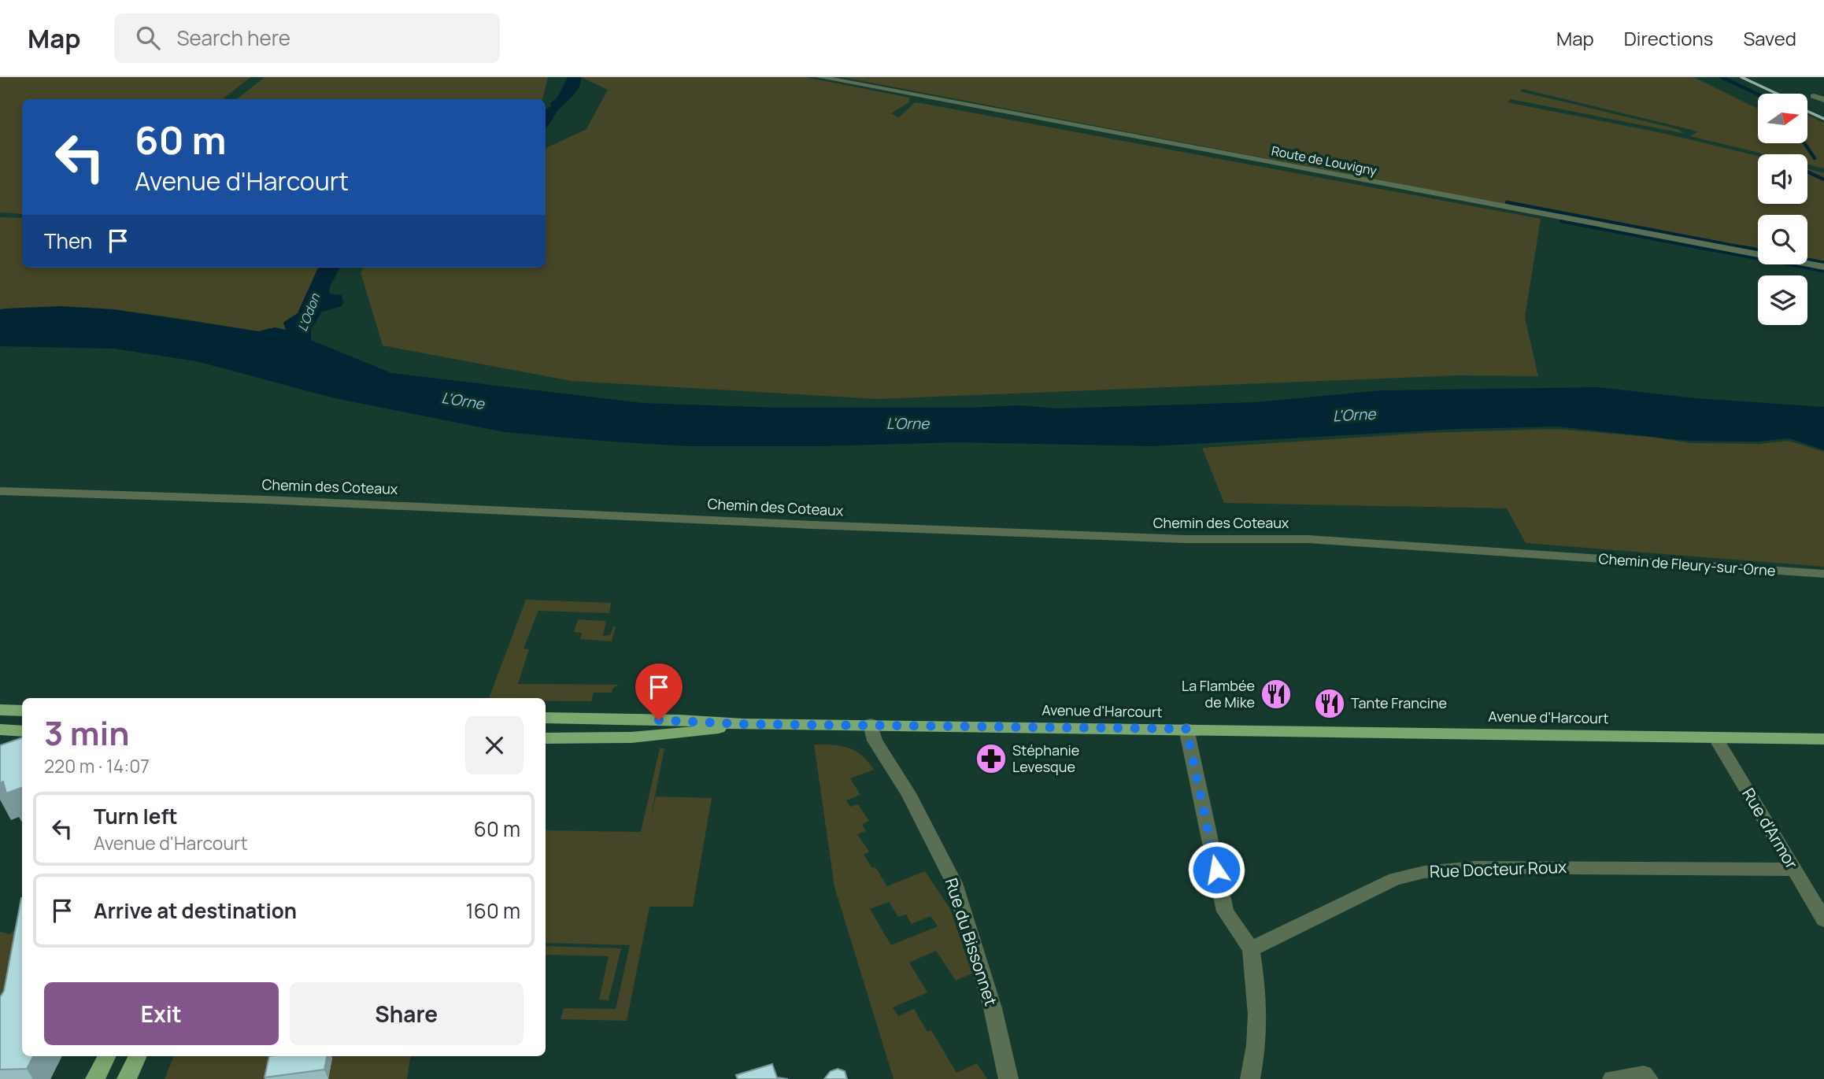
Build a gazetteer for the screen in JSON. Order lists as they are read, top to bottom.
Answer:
{
  "streets": {
    "main road": ["Avenue d'Harcourt"],
    "street": [
      "Route de Louvigny",
      "Chemin des Coteaux",
      "Chemin de Fleury-sur-Orne",
      "Rue d'Armor",
      "Rue Docteur Roux",
      "Rue du Bissonnet"
    ]
  },
  "crossings": [
    ["Chemin des Coteaux", "Chemin de Fleury-sur-Orne"],
    ["Avenue d'Harcourt", "Rue d'Armor"],
    ["Avenue d'Harcourt", "Rue du Bissonnet"],
    ["Rue d'Armor", "Rue Docteur Roux"]
  ],
  "water": ["L'Odon", "L'Orne"],
  "places": {
    "restaurant": ["La Flambée de Mike", "Tante Francine"],
    "pharmacy": ["Stéphanie Levesque"]
  },
  "north": "right",
  "page": {
    "header": "Map",
    "search": "Search here",
    "nav": ["Map", "Directions", "Saved"],
    "turn": ["60 m", "Avenue d'Harcourt"],
    "then": "Then",
    "heading": ["3 min", "220 m · 14:07"],
    "list": [
      {
        "name": "Turn left",
        "note": "Avenue d'Harcourt",
        "value": "60 m"
      },
      {
        "name": "Arrive at destination",
        "value": "160 m"
      }
    ],
    "buttons": ["Exit", "Share"]
  }
}
